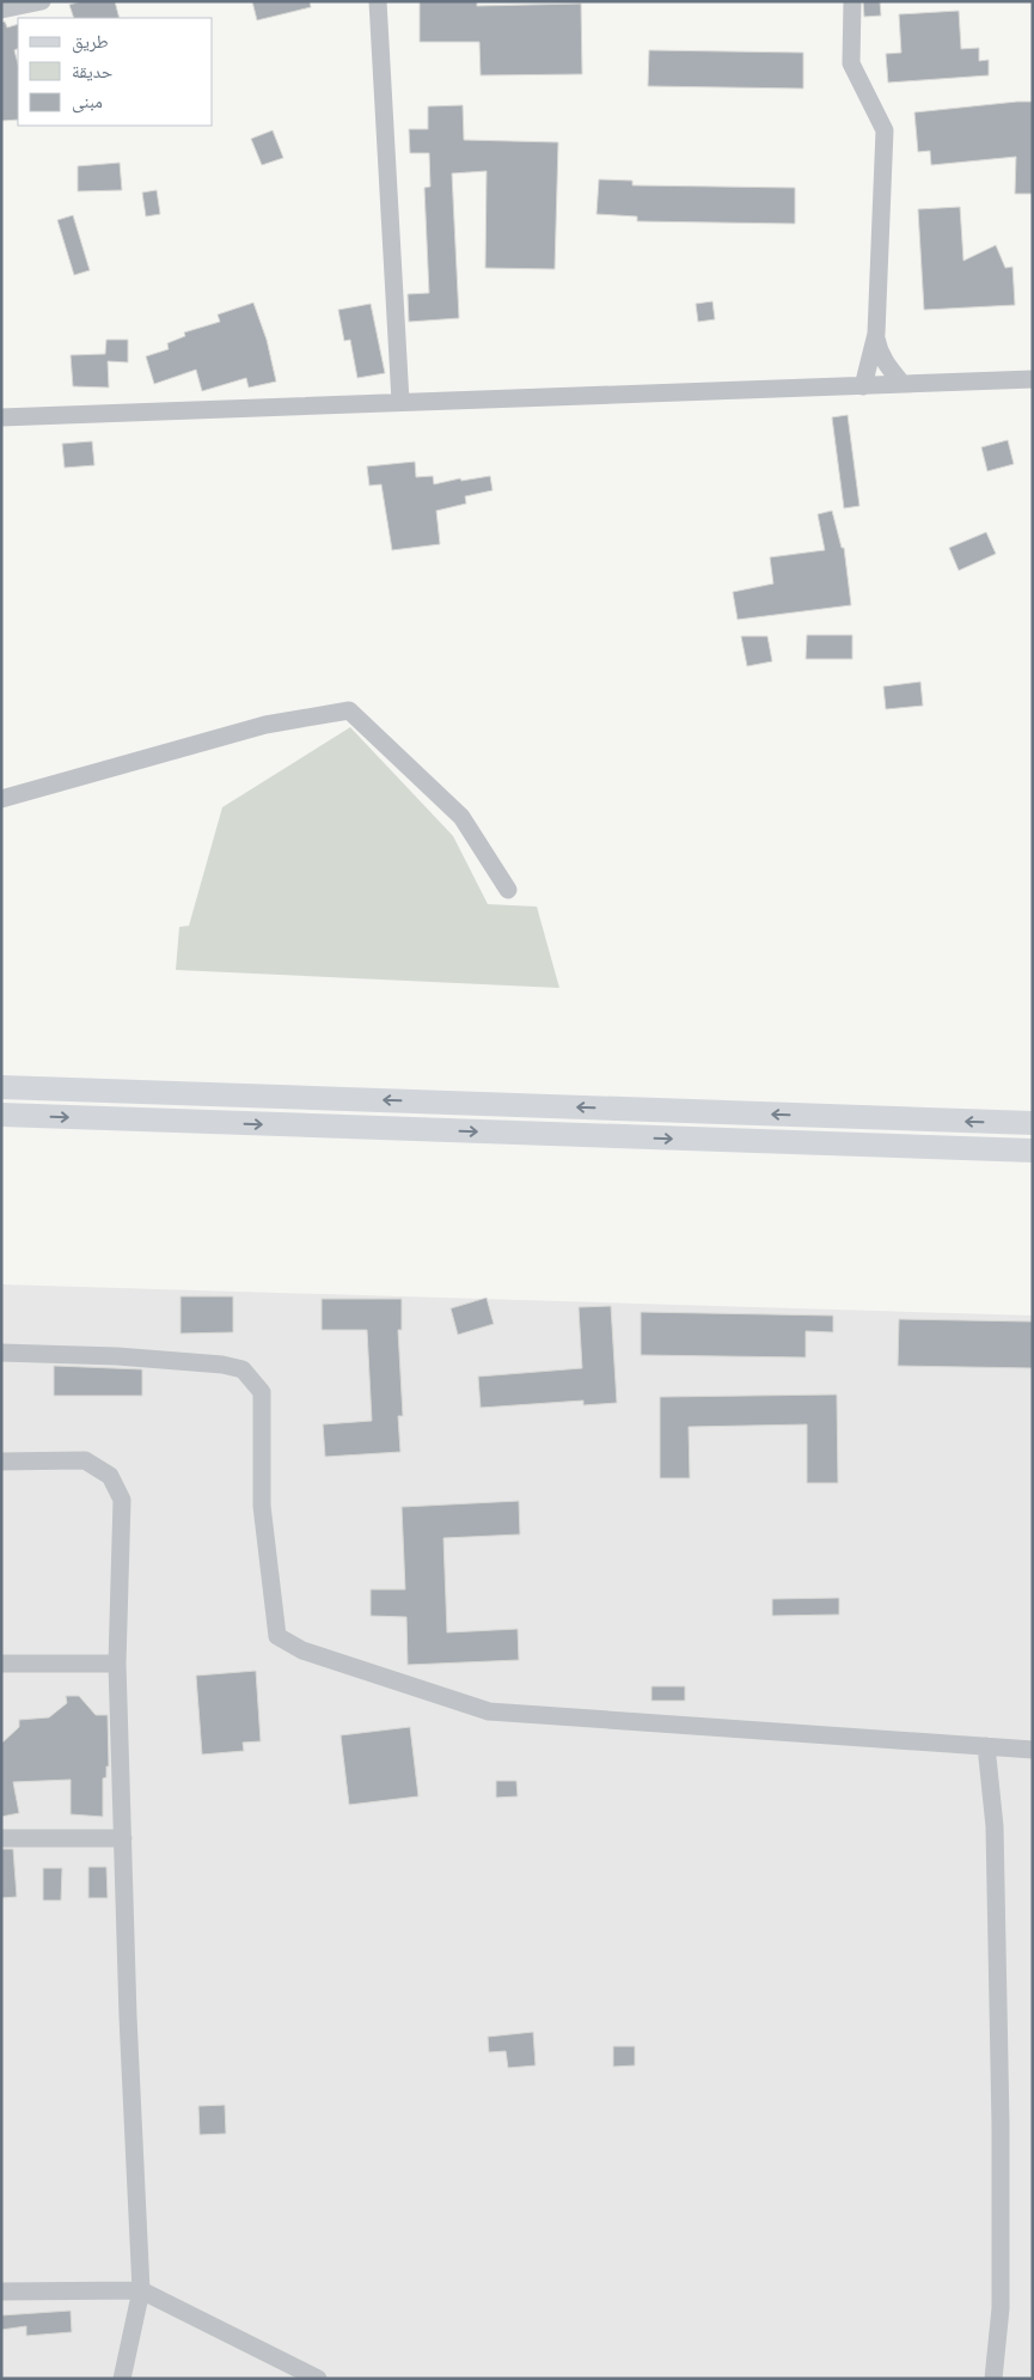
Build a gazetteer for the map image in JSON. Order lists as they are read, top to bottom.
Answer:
{
  "legend": ["طريق", "حديقة", "مبنى"]
}
